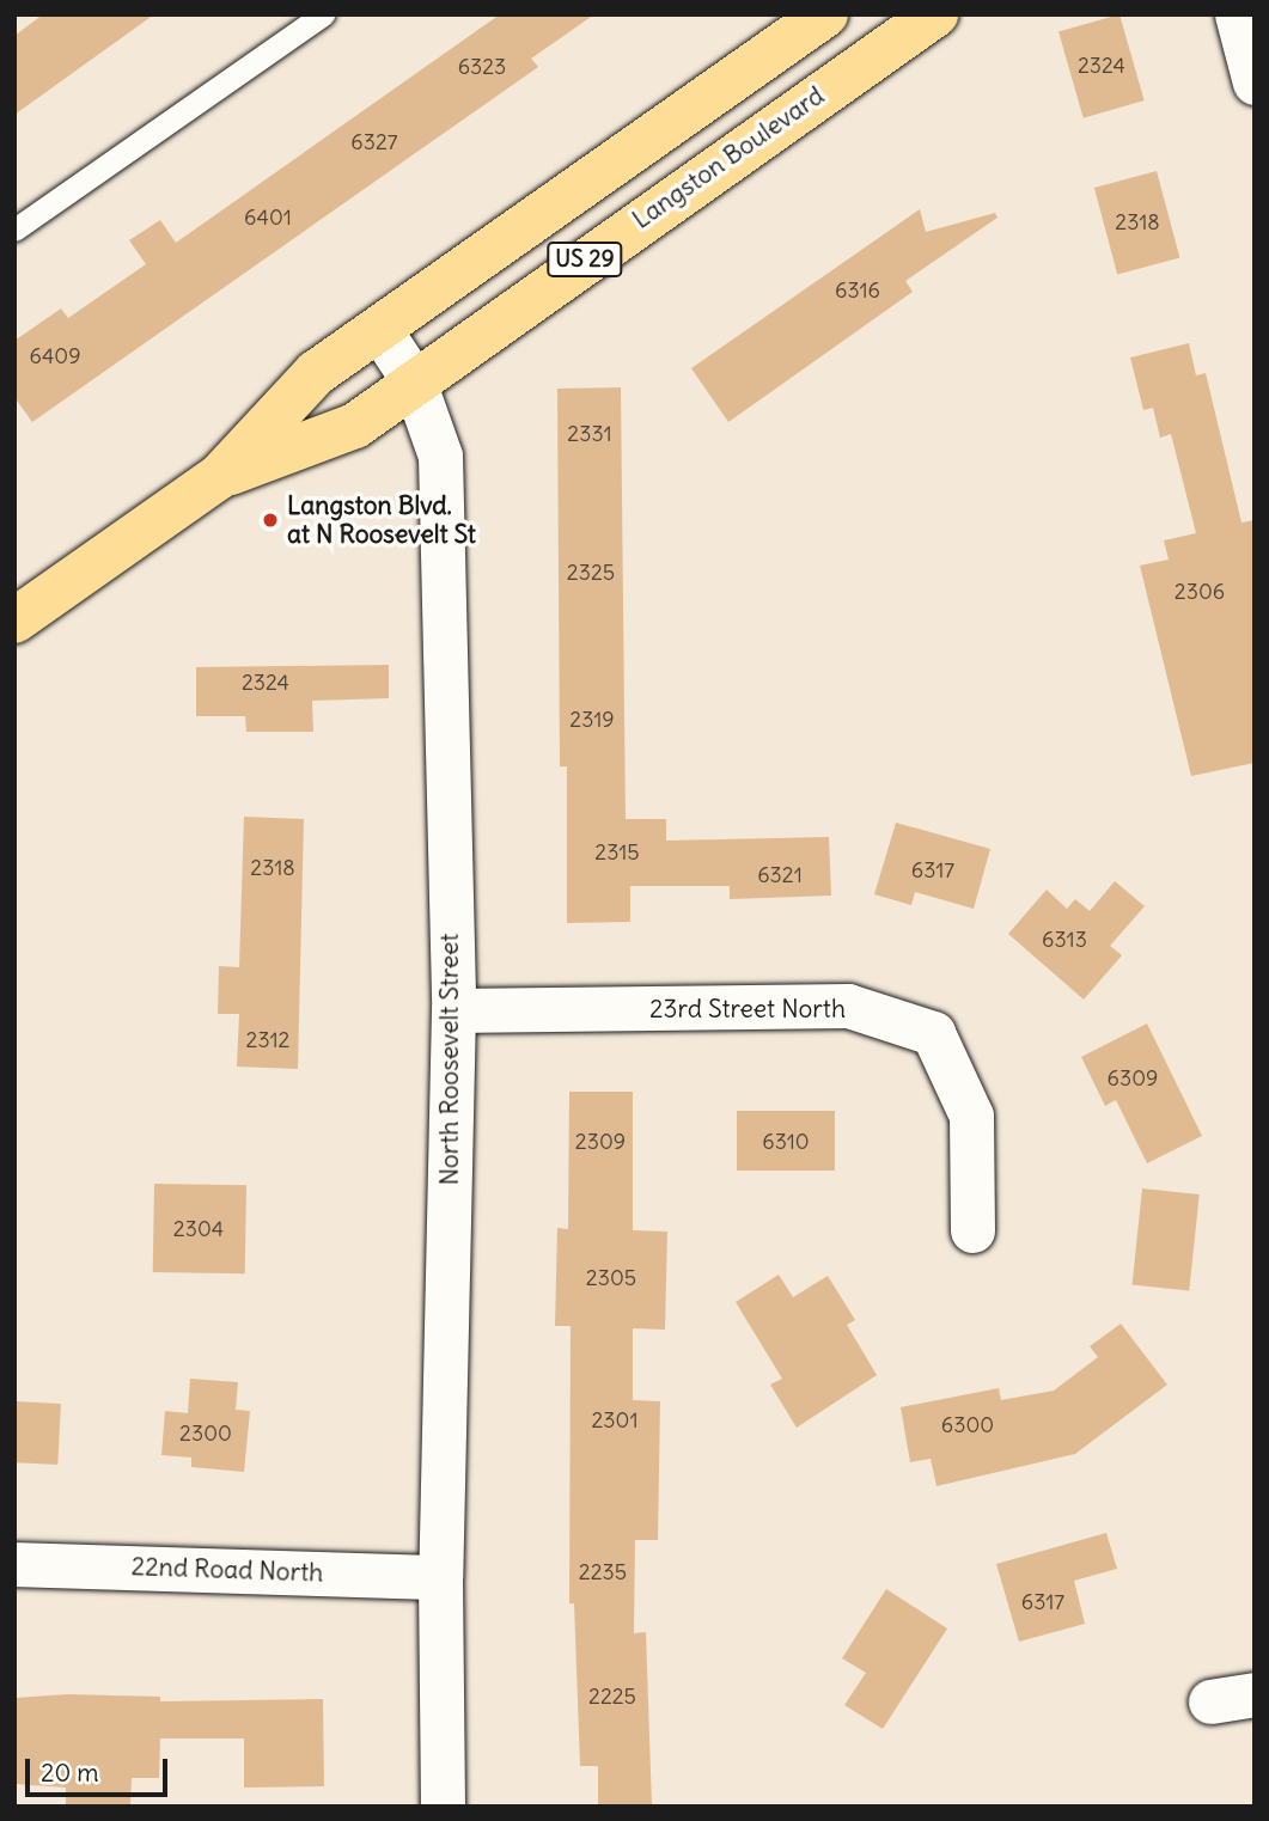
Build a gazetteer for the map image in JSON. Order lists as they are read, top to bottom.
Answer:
{
  "streets": {
    "main road": ["Langston Boulevard", "US 29"],
    "street": ["23rd Street North", "North Roosevelt Street", "22nd Road North"]
  },
  "crossings": [
    ["Langston Boulevard", "North Roosevelt Street"],
    ["23rd Street North", "North Roosevelt Street"],
    ["North Roosevelt Street", "22nd Road North"]
  ],
  "places": ["Langston Blvd. at N Roosevelt St"],
  "house_numbers": [
    "2324",
    "6323",
    "6327",
    "6401",
    "2318",
    "6316",
    "6409",
    "2331",
    "2325",
    "2306",
    "2324",
    "2319",
    "2315",
    "2318",
    "6317",
    "6321",
    "6313",
    "2312",
    "6309",
    "2309",
    "6310",
    "2304",
    "2305",
    "2301",
    "6300",
    "2300",
    "2235",
    "6317",
    "2225"
  ],
  "scale_bar": "20 m"
}
